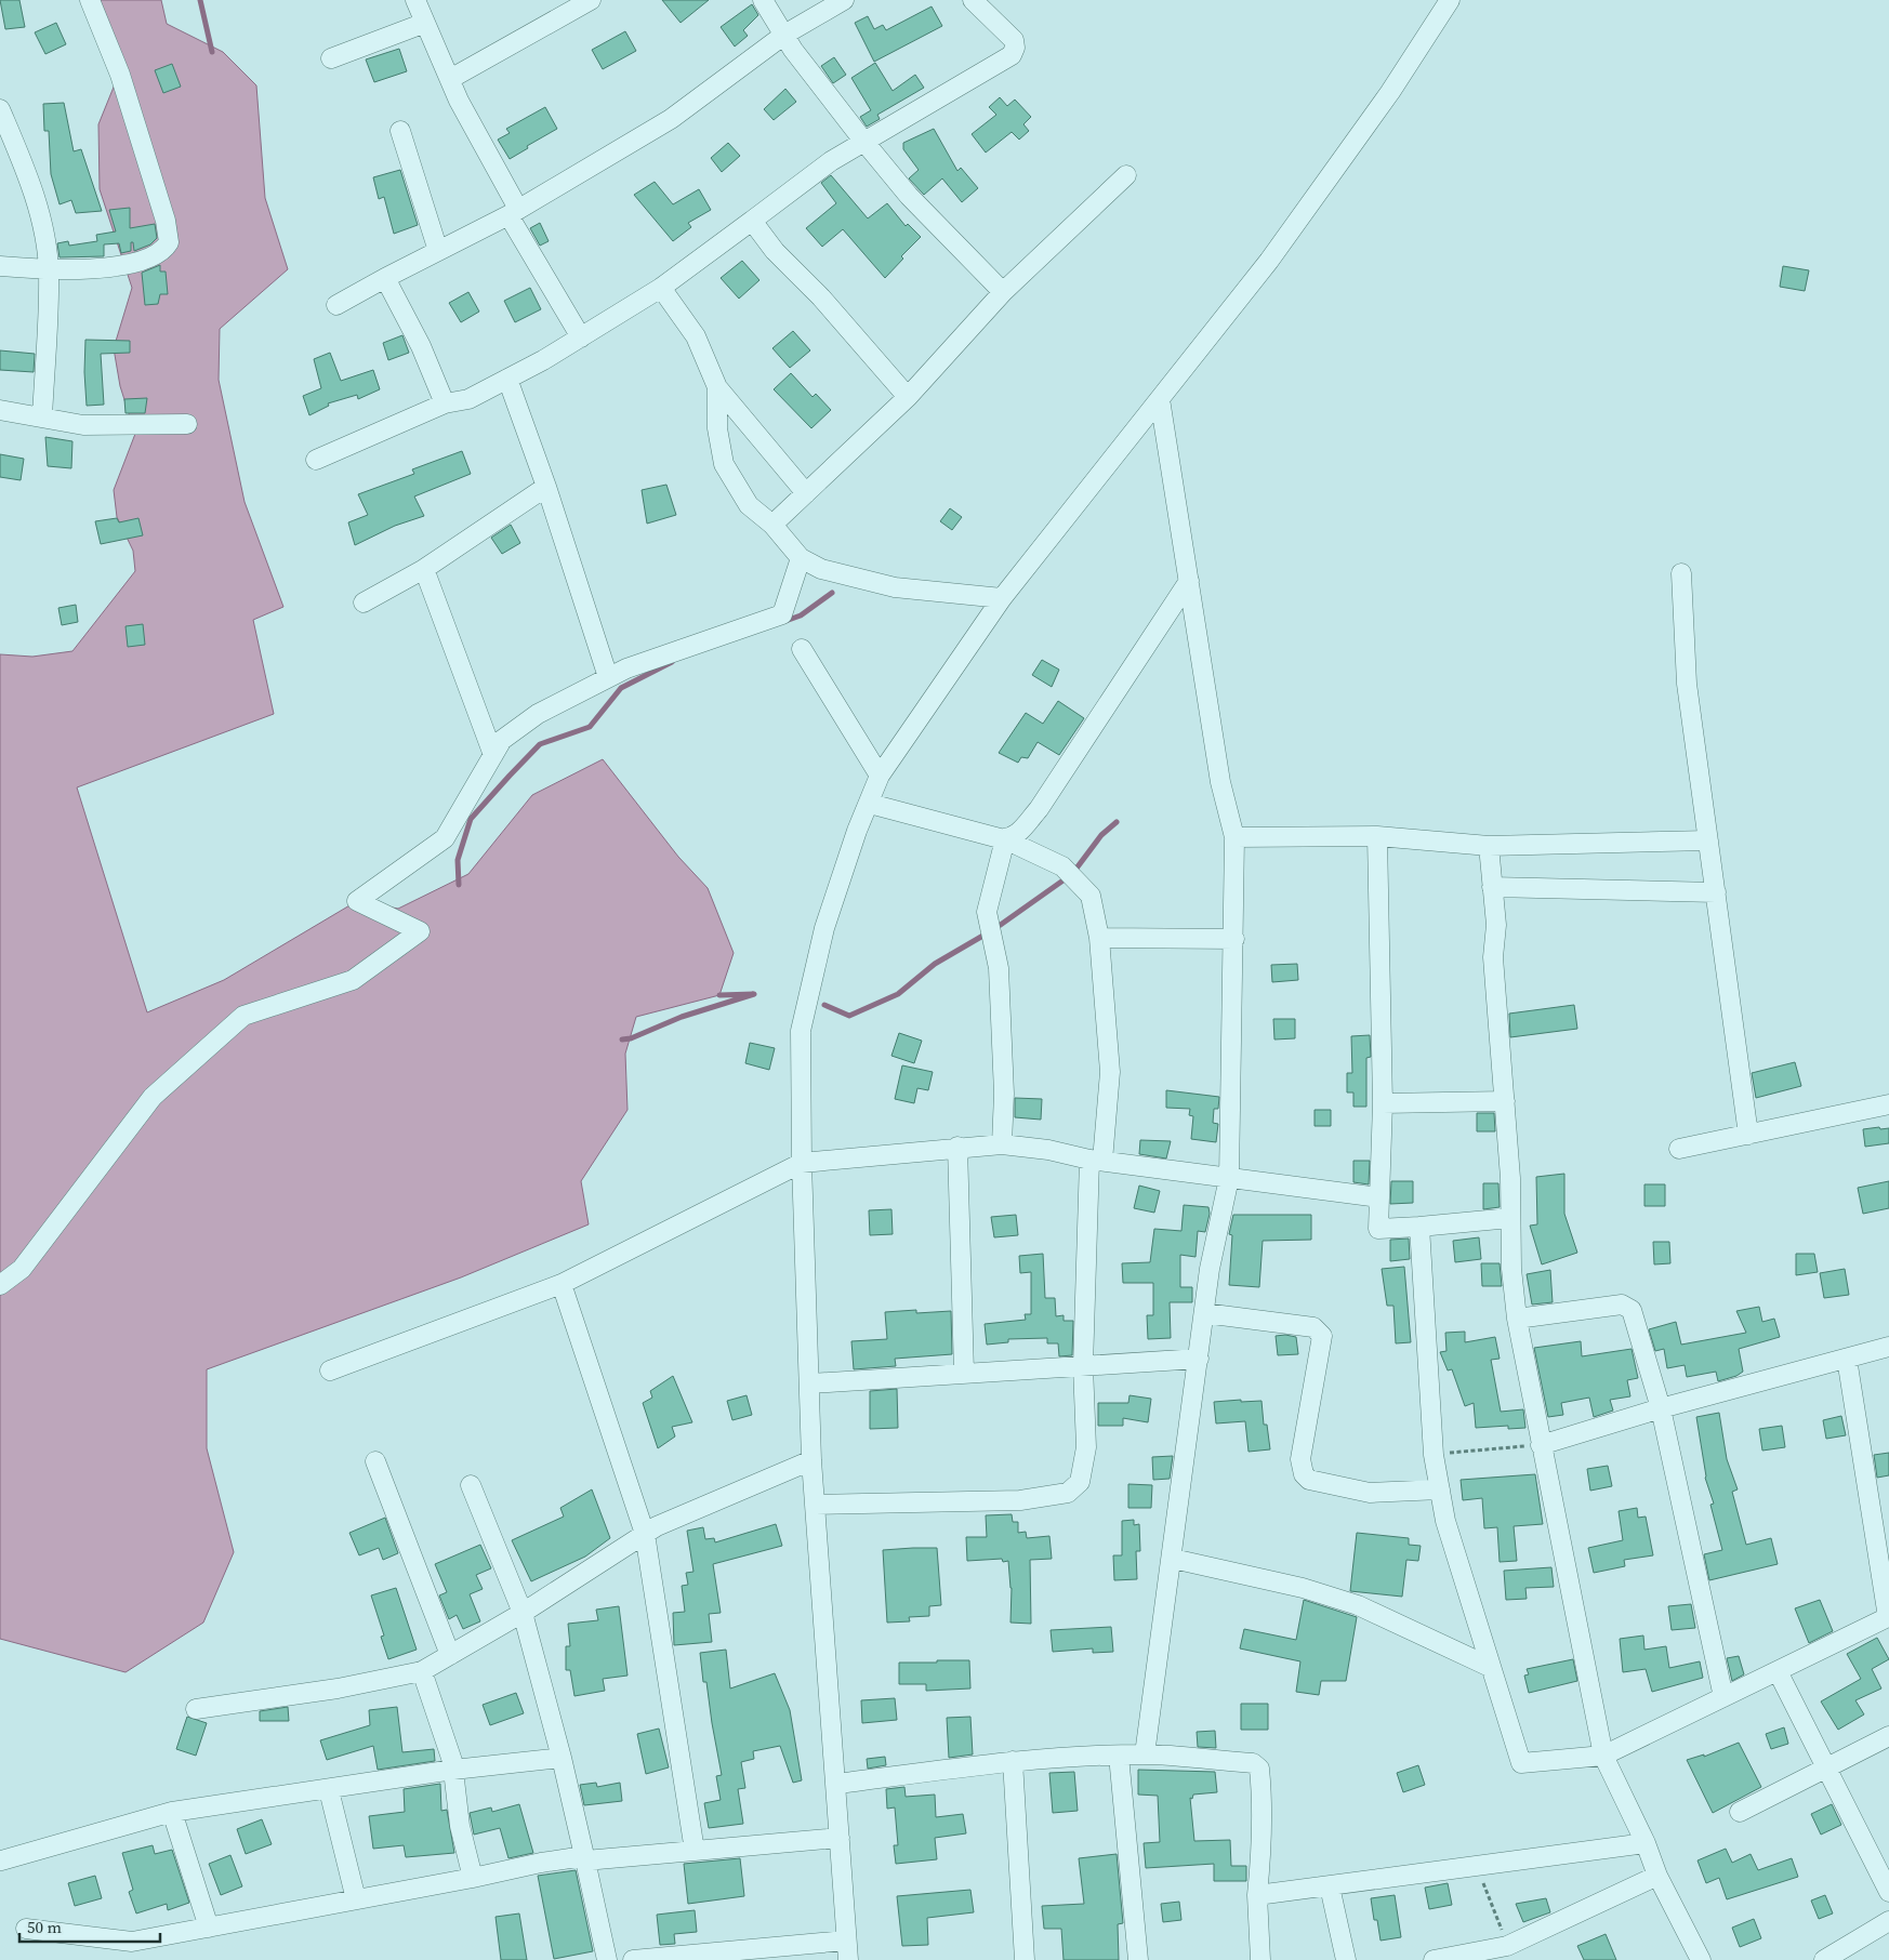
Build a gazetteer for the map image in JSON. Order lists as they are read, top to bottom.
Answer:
{
  "scale_bar": "50 m"
}
